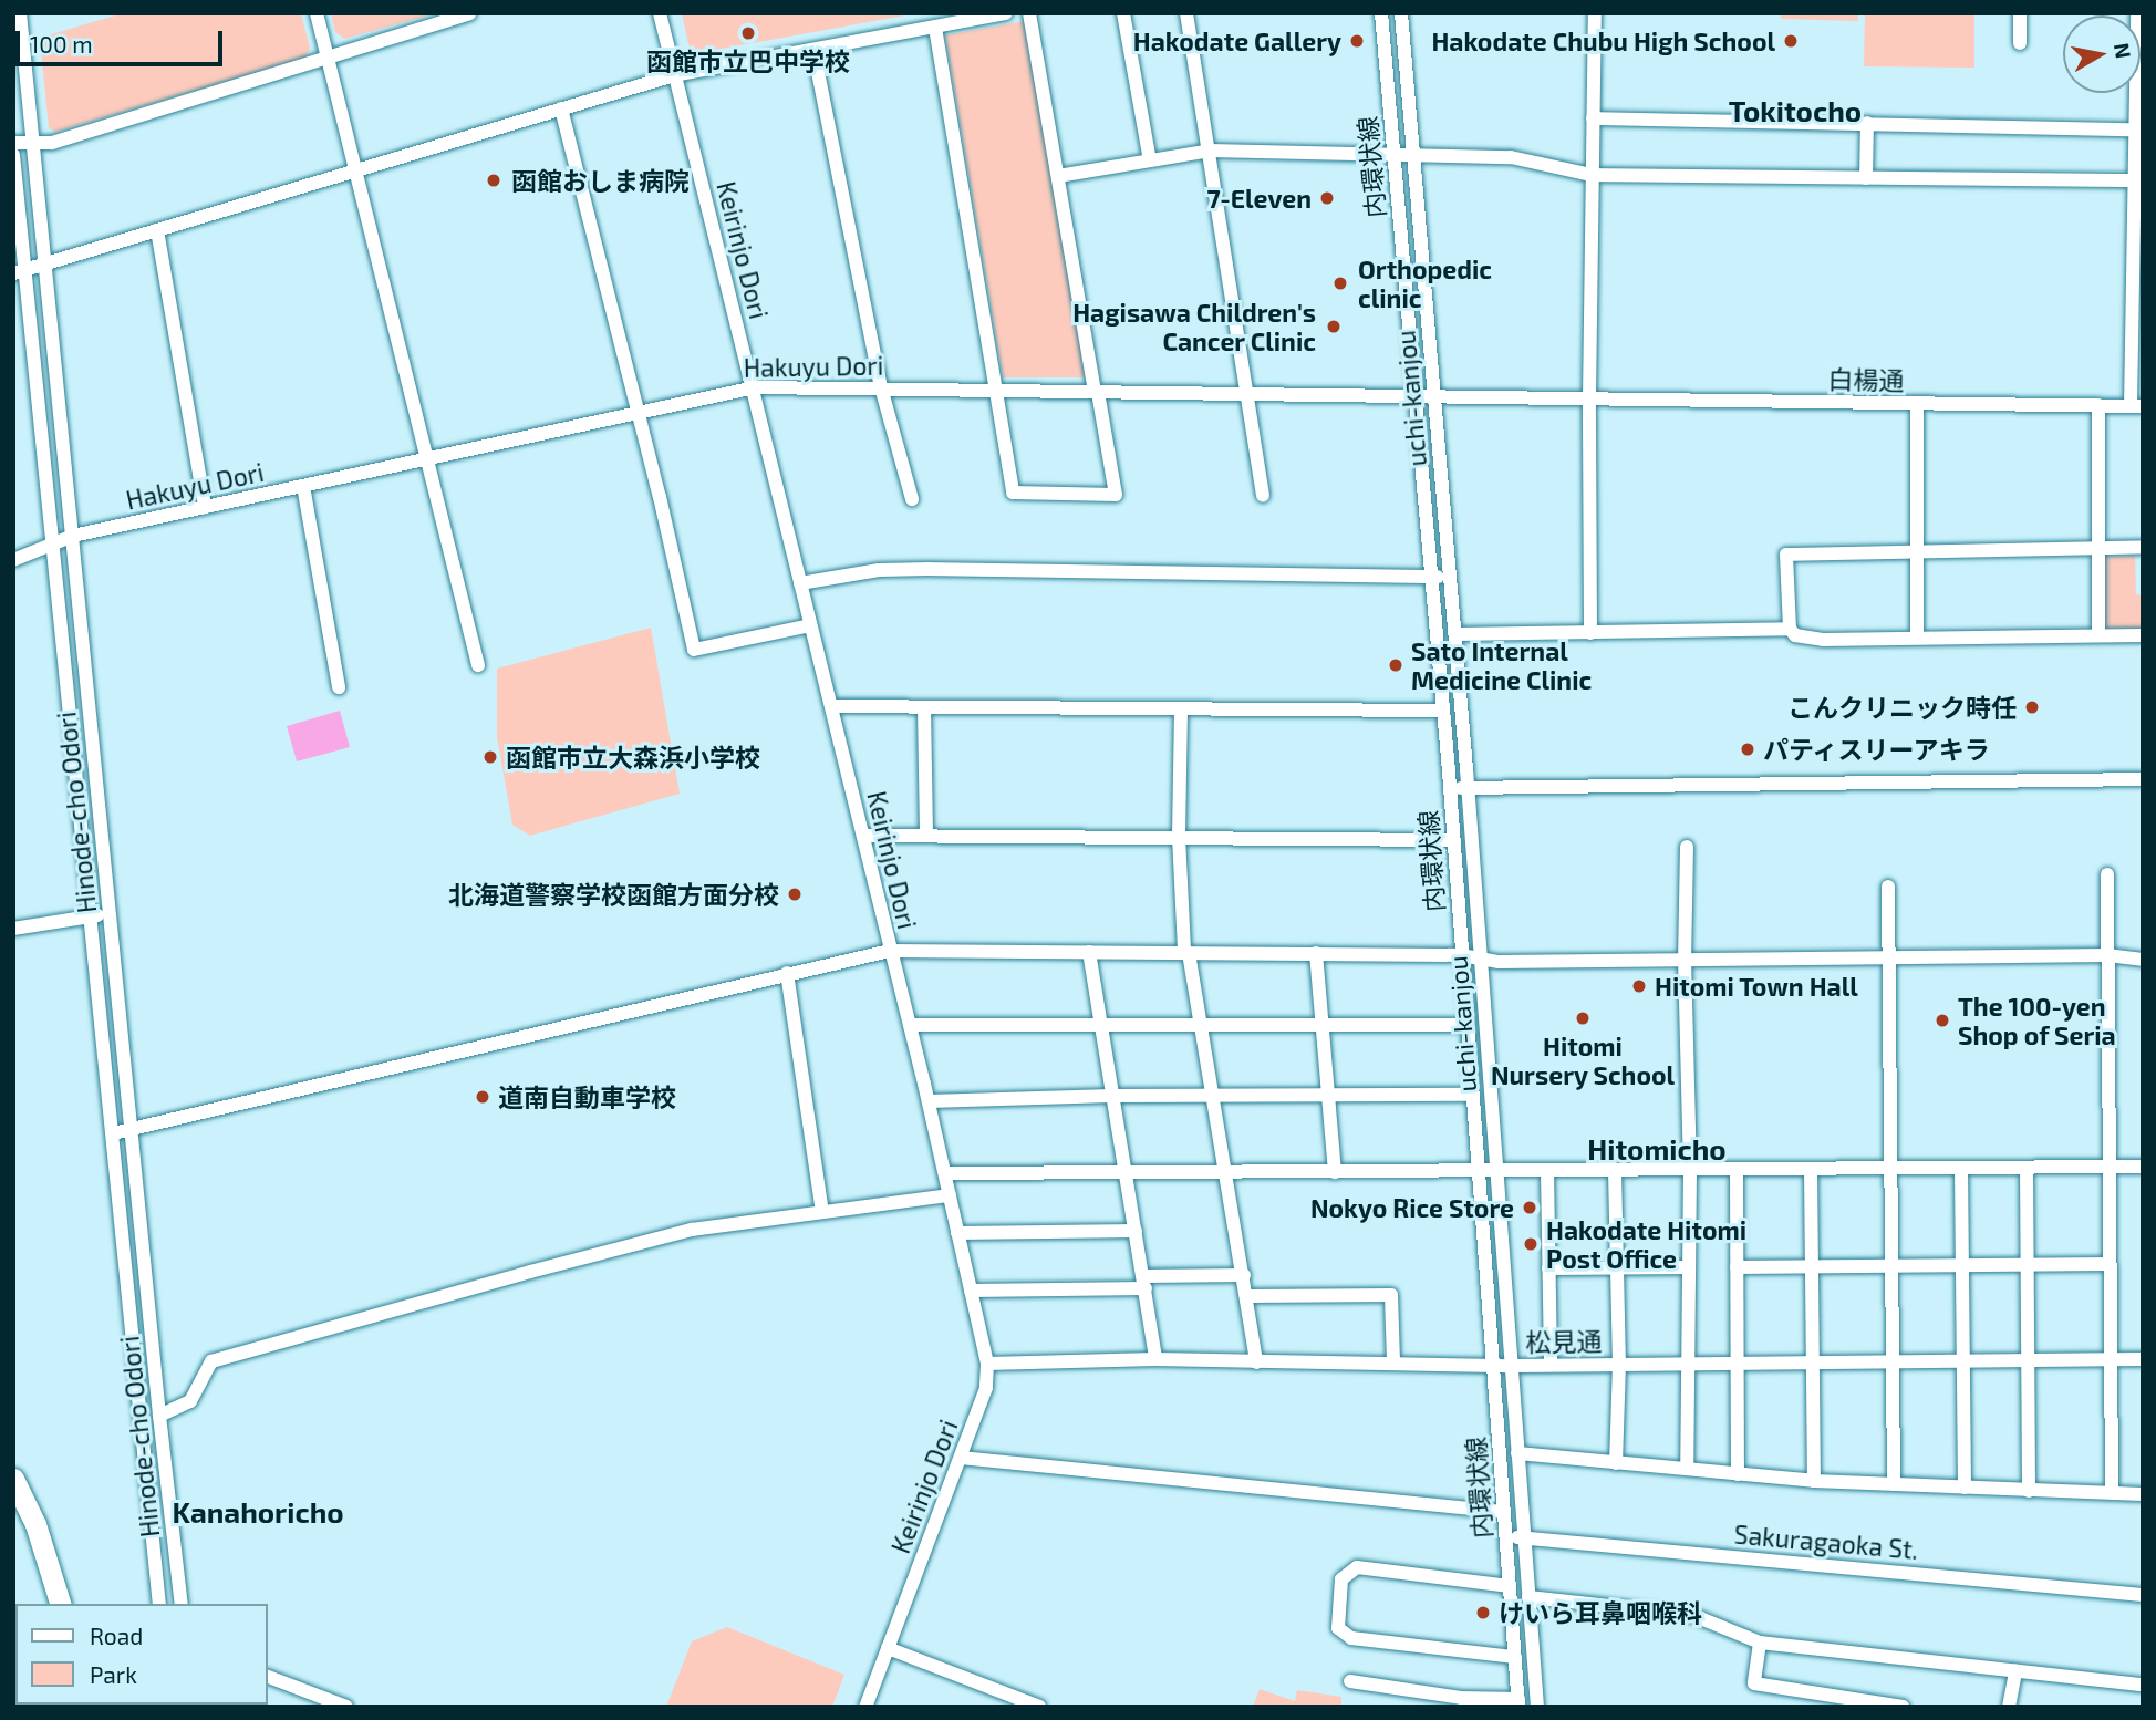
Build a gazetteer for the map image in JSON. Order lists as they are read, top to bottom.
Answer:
{
  "streets": {
    "street": [
      "内環状線",
      "Keirinjo Dori",
      "Hakuyu Dori",
      "白楊通",
      "uchi-kanjou",
      "Hinode-cho Odori",
      "松見通",
      "Sakuragaoka St."
    ]
  },
  "crossings": [
    ["内環状線", "Hakuyu Dori"],
    ["内環状線", "松見通"],
    ["内環状線", "Sakuragaoka St."],
    ["Keirinjo Dori", "Hakuyu Dori"],
    ["Keirinjo Dori", "松見通"],
    ["Hakuyu Dori", "白楊通"],
    ["Hakuyu Dori", "uchi-kanjou"],
    ["Hakuyu Dori", "Hinode-cho Odori"],
    ["uchi-kanjou", "松見通"],
    ["uchi-kanjou", "Sakuragaoka St."]
  ],
  "districts": ["Tokitocho", "Hitomicho", "Kanahoricho"],
  "places": [
    "函館市立巴中学校",
    "Hakodate Gallery",
    "Hakodate Chubu High School",
    "函館おしま病院",
    "7-Eleven",
    "Orthopedic clinic",
    "Hagisawa Children's Cancer Clinic",
    "Sato Internal Medicine Clinic",
    "こんクリニック時任",
    "パティスリーアキラ",
    "函館市立大森浜小学校",
    "北海道警察学校函館方面分校",
    "Hitomi Town Hall",
    "Hitomi Nursery School",
    "The 100-yen Shop of Seria",
    "道南自動車学校",
    "Nokyo Rice Store",
    "Hakodate Hitomi Post Office",
    "けいら耳鼻咽喉科"
  ],
  "legend": ["Road", "Park"],
  "scale_bar": "100 m",
  "north": "right"
}
